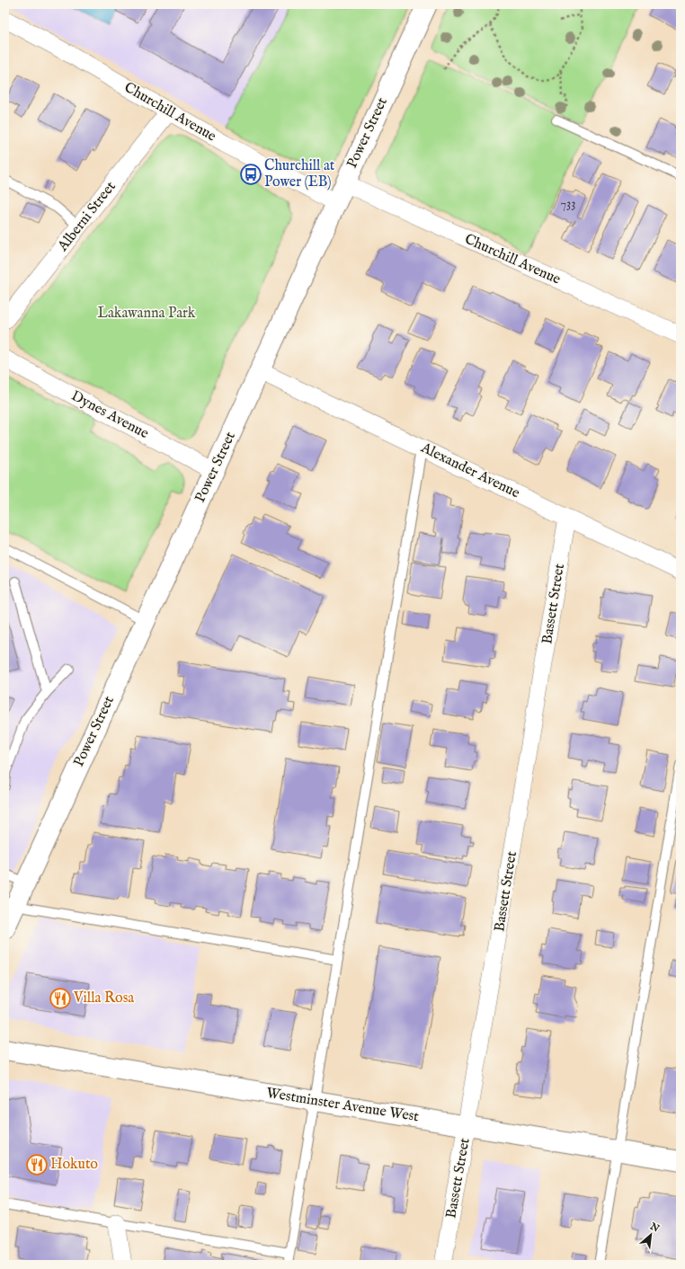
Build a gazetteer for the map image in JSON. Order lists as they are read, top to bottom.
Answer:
{
  "streets": {
    "street": [
      "Churchill Avenue",
      "Power Street",
      "Alberni Street",
      "Dynes Avenue",
      "Alexander Avenue",
      "Bassett Street",
      "Westminster Avenue West"
    ]
  },
  "crossings": [
    ["Churchill Avenue", "Power Street"],
    ["Churchill Avenue", "Alberni Street"],
    ["Power Street", "Dynes Avenue"],
    ["Power Street", "Alexander Avenue"],
    ["Alexander Avenue", "Bassett Street"],
    ["Bassett Street", "Westminster Avenue West"]
  ],
  "parks": ["Lakawanna Park"],
  "places": {
    "bus stop": ["Churchill at Power (EB)"],
    "restaurant": ["Villa Rosa", "Hokuto"]
  },
  "house_numbers": ["733"],
  "north": "top right"
}
